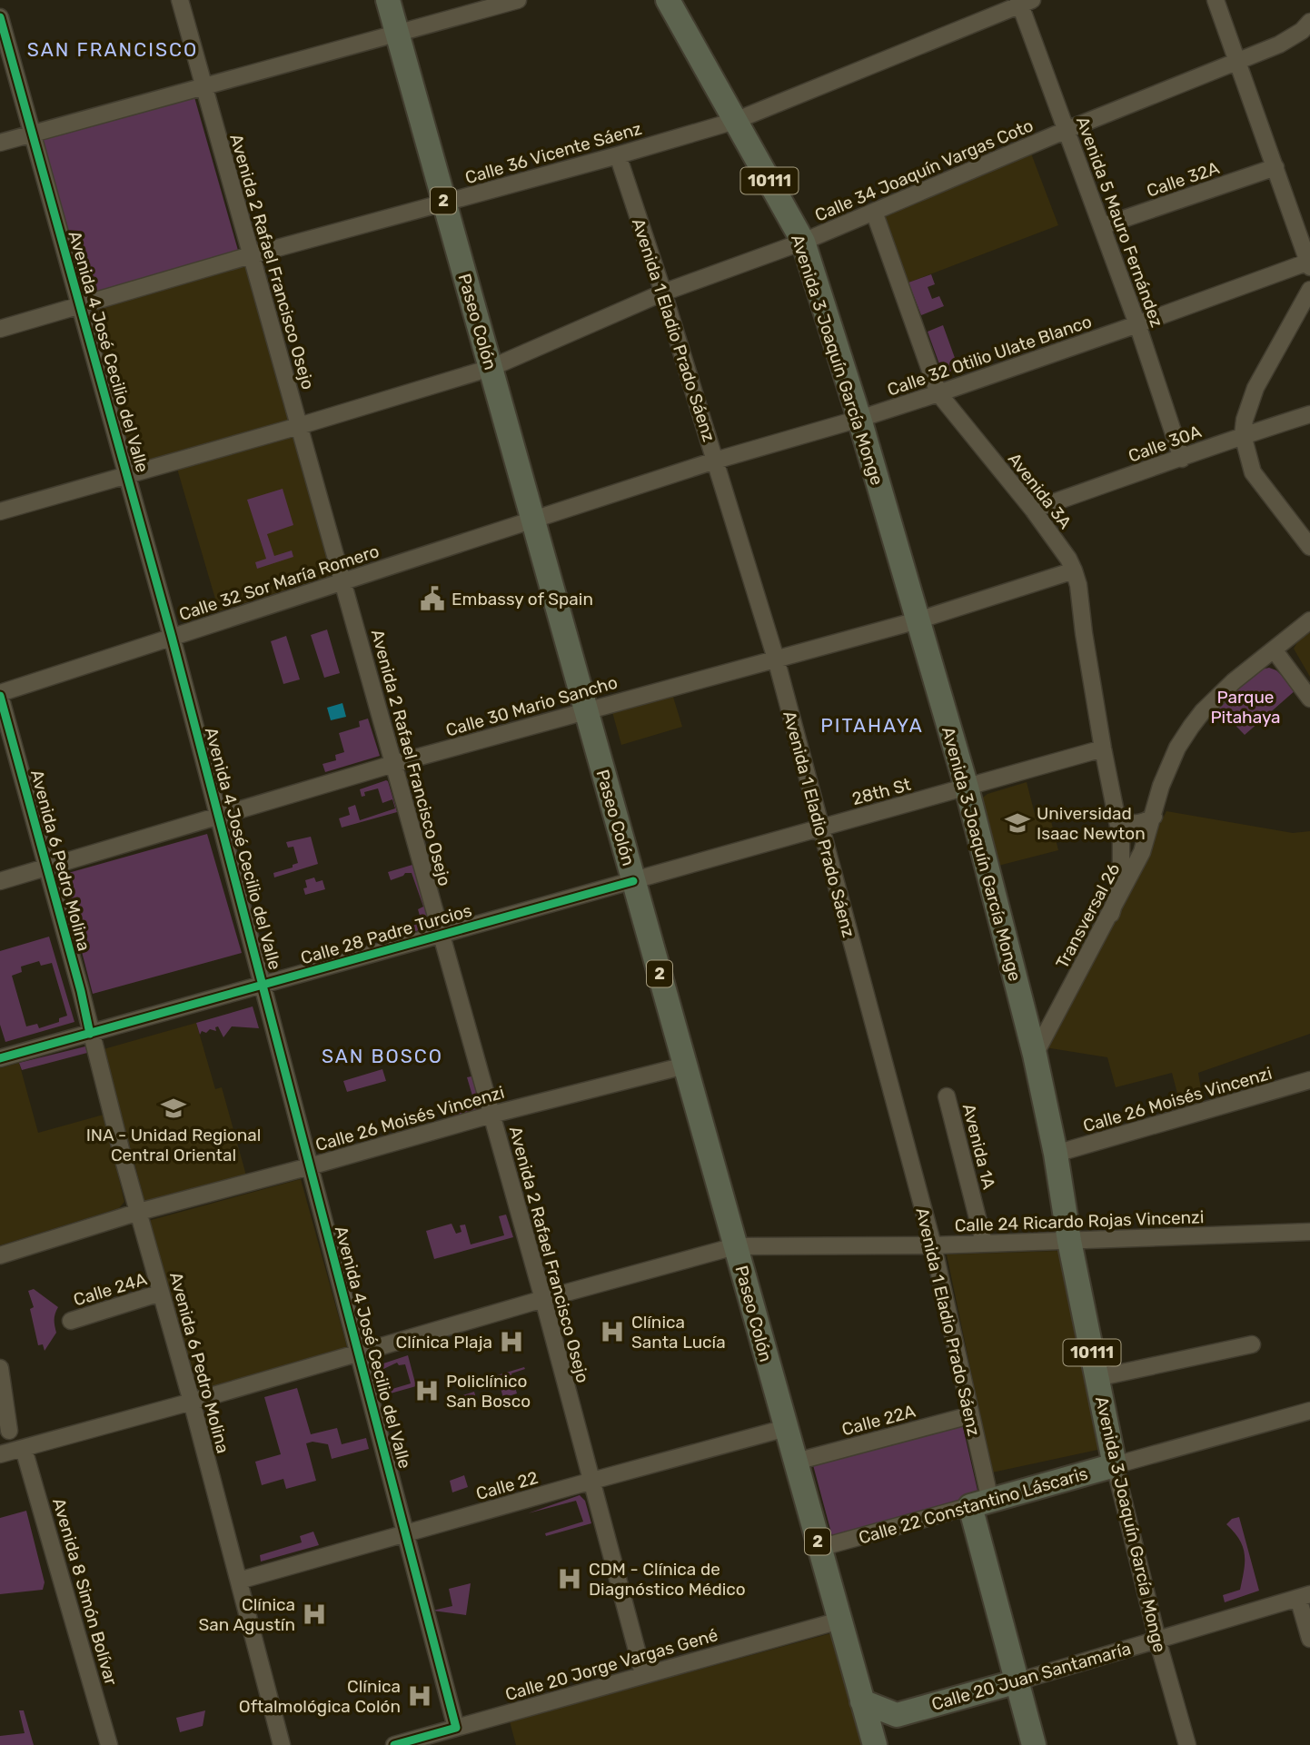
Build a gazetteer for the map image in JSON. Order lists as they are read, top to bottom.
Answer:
{
  "streets": {
    "highway": [
      "10111",
      "2",
      "Paseo Colón",
      "Avenida 1 Eladio Prado Sáenz",
      "Avenida 3 Joaquín García Monge",
      "Calle 22 Constantino Láscaris",
      "Calle 20 Juan Santamaría"
    ],
    "street": [
      "Calle 36 Vicente Sáenz",
      "Calle 34 Joaquín Vargas Coto",
      "Calle 32A",
      "Avenida 5 Mauro Fernández",
      "Avenida 2 Rafael Francisco Osejo",
      "Avenida 4 José Cecilio del Valle",
      "Calle 32 Otilio Ulate Blanco",
      "Calle 30A",
      "Avenida 3A",
      "Calle 32 Sor María Romero",
      "Calle 30 Mario Sancho",
      "28th St",
      "Avenida 6 Pedro Molina",
      "Transversal 26",
      "Calle 28 Padre Turcios",
      "Calle 26 Moisés Vincenzi",
      "Avenida 1A",
      "Calle 24 Ricardo Rojas Vincenzi",
      "Calle 24A",
      "Calle 22A",
      "Calle 22",
      "Avenida 8 Simón Bolívar",
      "Calle 20 Jorge Vargas Gené"
    ]
  },
  "crossings": [
    ["Calle 36 Vicente Sáenz", "Avenida 5 Mauro Fernández"],
    ["Calle 36 Vicente Sáenz", "Avenida 2 Rafael Francisco Osejo"],
    ["Calle 36 Vicente Sáenz", "Paseo Colón"],
    ["Calle 36 Vicente Sáenz", "Avenida 1 Eladio Prado Sáenz"],
    ["Calle 36 Vicente Sáenz", "Avenida 4 José Cecilio del Valle"],
    ["Calle 36 Vicente Sáenz", "Avenida 3 Joaquín García Monge"],
    ["Calle 34 Joaquín Vargas Coto", "Avenida 5 Mauro Fernández"],
    ["Calle 34 Joaquín Vargas Coto", "Avenida 2 Rafael Francisco Osejo"],
    ["Calle 34 Joaquín Vargas Coto", "Paseo Colón"],
    ["Calle 34 Joaquín Vargas Coto", "Avenida 1 Eladio Prado Sáenz"],
    ["Calle 34 Joaquín Vargas Coto", "Avenida 4 José Cecilio del Valle"],
    ["Calle 34 Joaquín Vargas Coto", "Avenida 3 Joaquín García Monge"],
    ["Calle 34 Joaquín Vargas Coto", "Avenida 3A"],
    ["Calle 32A", "Avenida 5 Mauro Fernández"],
    ["Avenida 5 Mauro Fernández", "Calle 32 Otilio Ulate Blanco"],
    ["Avenida 5 Mauro Fernández", "Calle 30A"],
    ["Avenida 2 Rafael Francisco Osejo", "Calle 32 Sor María Romero"],
    ["Avenida 2 Rafael Francisco Osejo", "Calle 30 Mario Sancho"],
    ["Avenida 2 Rafael Francisco Osejo", "Calle 28 Padre Turcios"],
    ["Avenida 2 Rafael Francisco Osejo", "Calle 26 Moisés Vincenzi"],
    ["Avenida 2 Rafael Francisco Osejo", "Calle 24 Ricardo Rojas Vincenzi"],
    ["Avenida 2 Rafael Francisco Osejo", "Calle 22"],
    ["Avenida 2 Rafael Francisco Osejo", "Calle 20 Jorge Vargas Gené"],
    ["Paseo Colón", "Calle 32 Otilio Ulate Blanco"],
    ["Paseo Colón", "Calle 32 Sor María Romero"],
    ["Paseo Colón", "Calle 30 Mario Sancho"],
    ["Paseo Colón", "28th St"],
    ["Paseo Colón", "Calle 28 Padre Turcios"],
    ["Paseo Colón", "Calle 26 Moisés Vincenzi"],
    ["Paseo Colón", "Calle 24 Ricardo Rojas Vincenzi"],
    ["Paseo Colón", "Calle 22A"],
    ["Paseo Colón", "Calle 22"],
    ["Paseo Colón", "Calle 22 Constantino Láscaris"],
    ["Paseo Colón", "Calle 20 Jorge Vargas Gené"],
    ["Avenida 1 Eladio Prado Sáenz", "Calle 32 Otilio Ulate Blanco"],
    ["Avenida 1 Eladio Prado Sáenz", "Calle 30 Mario Sancho"],
    ["Avenida 1 Eladio Prado Sáenz", "28th St"],
    ["Avenida 1 Eladio Prado Sáenz", "Calle 24 Ricardo Rojas Vincenzi"],
    ["Avenida 1 Eladio Prado Sáenz", "Calle 22A"],
    ["Avenida 1 Eladio Prado Sáenz", "Calle 22 Constantino Láscaris"],
    ["Avenida 1 Eladio Prado Sáenz", "Calle 20 Juan Santamaría"],
    ["Avenida 4 José Cecilio del Valle", "Calle 32 Sor María Romero"],
    ["Avenida 4 José Cecilio del Valle", "Calle 30 Mario Sancho"],
    ["Avenida 4 José Cecilio del Valle", "Calle 28 Padre Turcios"],
    ["Avenida 4 José Cecilio del Valle", "Calle 26 Moisés Vincenzi"],
    ["Avenida 4 José Cecilio del Valle", "Calle 24 Ricardo Rojas Vincenzi"],
    ["Avenida 4 José Cecilio del Valle", "Calle 22"],
    ["Avenida 4 José Cecilio del Valle", "Calle 20 Jorge Vargas Gené"],
    ["Calle 32 Otilio Ulate Blanco", "Avenida 3 Joaquín García Monge"],
    ["Calle 32 Otilio Ulate Blanco", "Avenida 3A"],
    ["Calle 32 Otilio Ulate Blanco", "Calle 32 Sor María Romero"],
    ["Avenida 3 Joaquín García Monge", "Calle 30 Mario Sancho"],
    ["Avenida 3 Joaquín García Monge", "28th St"],
    ["Avenida 3 Joaquín García Monge", "Transversal 26"],
    ["Avenida 3 Joaquín García Monge", "Calle 26 Moisés Vincenzi"],
    ["Avenida 3 Joaquín García Monge", "Calle 24 Ricardo Rojas Vincenzi"],
    ["Avenida 3 Joaquín García Monge", "Calle 22 Constantino Láscaris"],
    ["Avenida 3 Joaquín García Monge", "Calle 20 Juan Santamaría"],
    ["Calle 30A", "Avenida 3A"],
    ["Avenida 3A", "Calle 30 Mario Sancho"],
    ["Avenida 3A", "28th St"],
    ["Avenida 3A", "Transversal 26"],
    ["Calle 32 Sor María Romero", "Avenida 6 Pedro Molina"],
    ["Calle 30 Mario Sancho", "Avenida 6 Pedro Molina"],
    ["28th St", "Calle 28 Padre Turcios"],
    ["Avenida 6 Pedro Molina", "Calle 28 Padre Turcios"],
    ["Avenida 6 Pedro Molina", "Calle 26 Moisés Vincenzi"],
    ["Avenida 6 Pedro Molina", "Calle 24 Ricardo Rojas Vincenzi"],
    ["Avenida 6 Pedro Molina", "Calle 24A"],
    ["Avenida 6 Pedro Molina", "Calle 22"],
    ["Avenida 1A", "Calle 24 Ricardo Rojas Vincenzi"],
    ["Calle 24 Ricardo Rojas Vincenzi", "Avenida 8 Simón Bolívar"]
  ],
  "districts": ["SAN FRANCISCO", "PITAHAYA", "SAN BOSCO"],
  "parks": ["Parque Pitahaya"],
  "places": {
    "public building": ["Embassy of Spain"],
    "school or university": ["Universidad Isaac Newton", "INA - Unidad Regional Central Oriental"],
    "hospital": [
      "Clínica Santa Lucía",
      "Clínica Plaja",
      "Policlínico San Bosco",
      "CDM - Clínica de Diagnóstico Médico",
      "Clínica San Agustín",
      "Clínica Oftalmológica Colón"
    ]
  }
}
